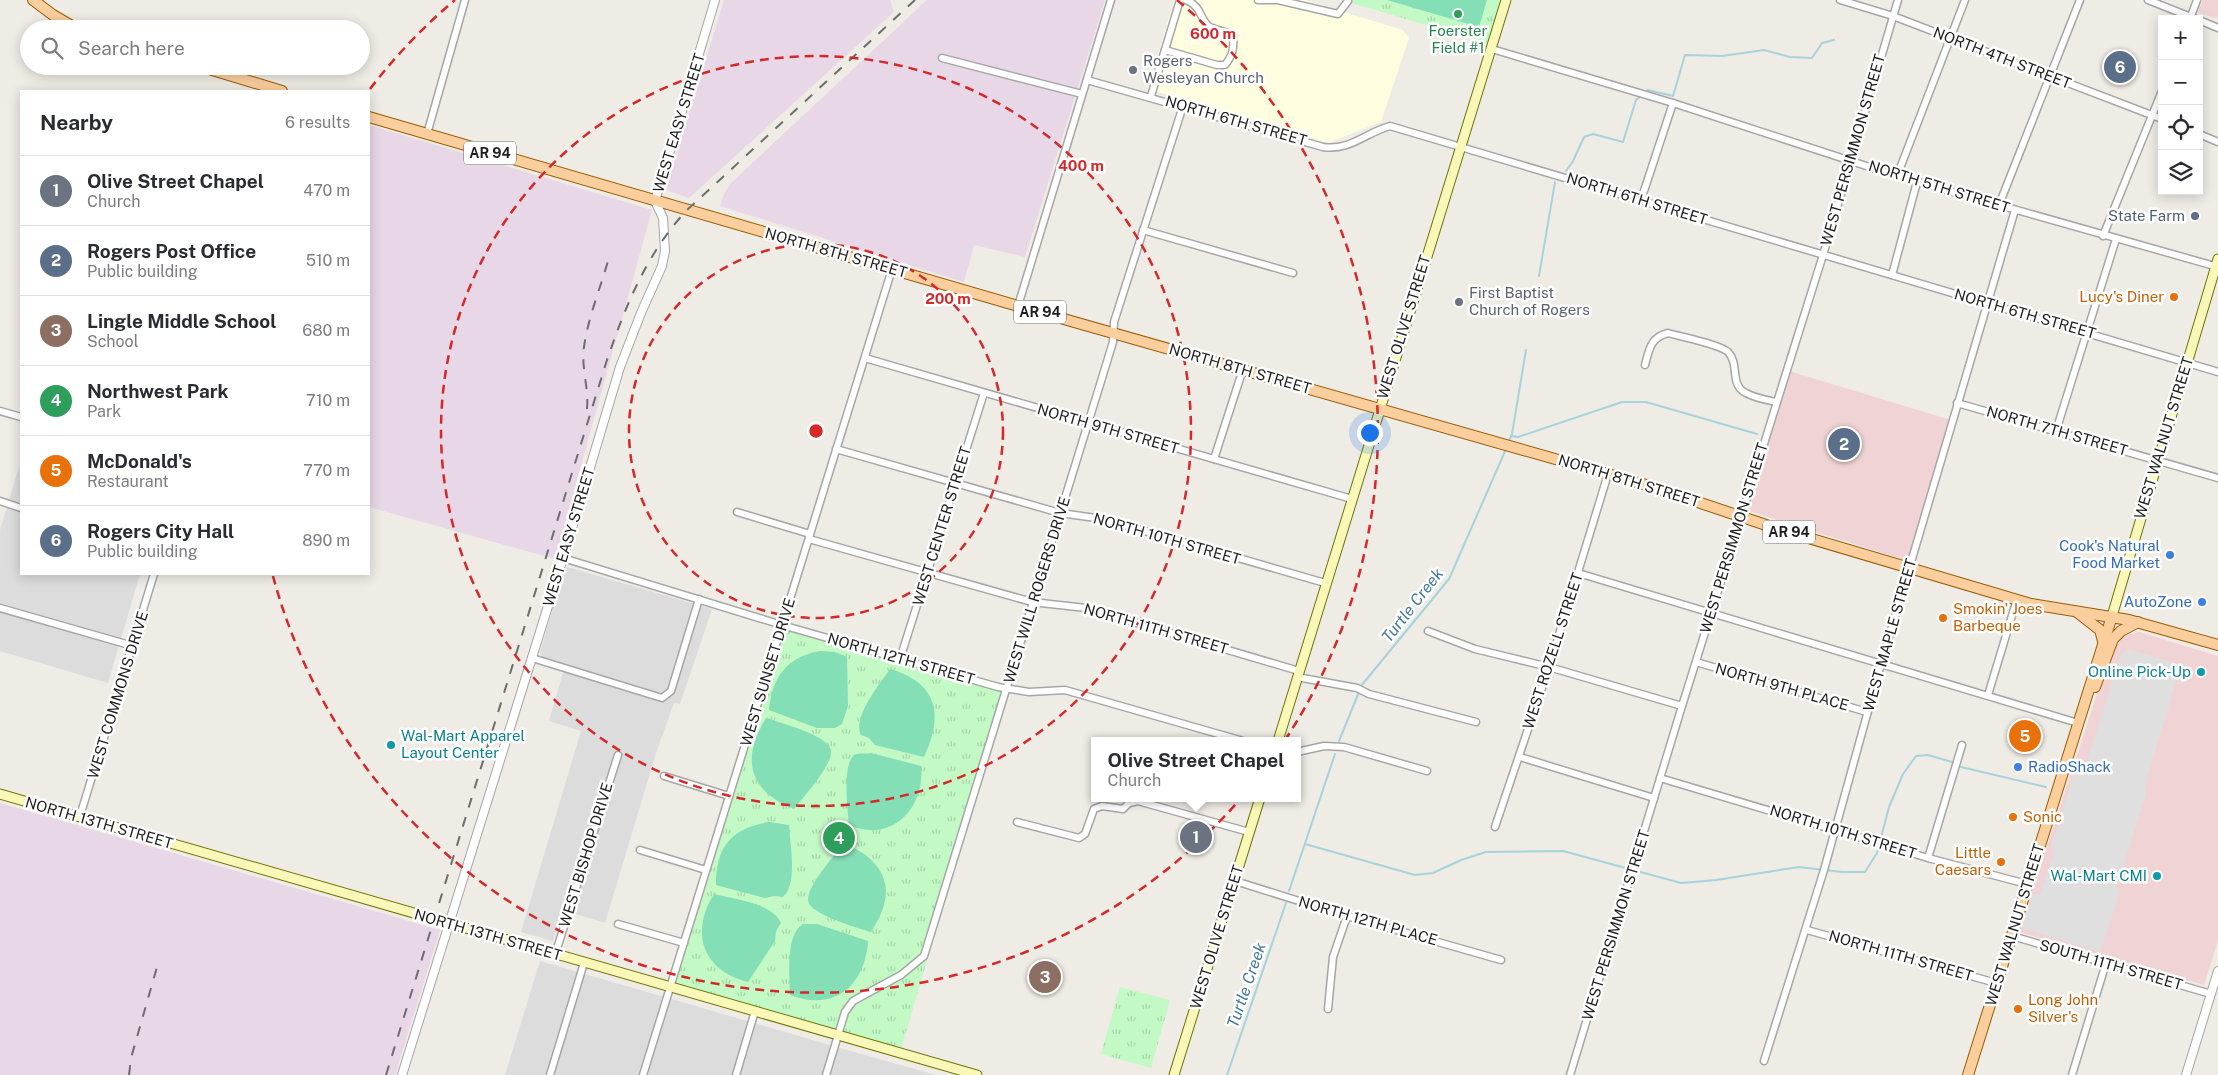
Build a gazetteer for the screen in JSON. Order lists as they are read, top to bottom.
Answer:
{
  "streets": {
    "main road": [
      "AR 94",
      "NORTH 8TH STREET",
      "WEST OLIVE STREET",
      "WEST WALNUT STREET",
      "NORTH 13TH STREET"
    ],
    "street": [
      "NORTH 4TH STREET",
      "NORTH 6TH STREET",
      "WEST EASY STREET",
      "WEST PERSIMMON STREET",
      "NORTH 5TH STREET",
      "NORTH 9TH STREET",
      "NORTH 7TH STREET",
      "WEST CENTER STREET",
      "NORTH 10TH STREET",
      "WEST WILL ROGERS DRIVE",
      "NORTH 11TH STREET",
      "WEST MAPLE STREET",
      "WEST ROZELL STREET",
      "NORTH 12TH STREET",
      "WEST SUNSET DRIVE",
      "NORTH 9TH PLACE",
      "WEST COMMONS DRIVE",
      "WEST BISHOP DRIVE",
      "NORTH 12TH PLACE",
      "SOUTH 11TH STREET"
    ]
  },
  "crossings": [
    ["NORTH 4TH STREET", "WEST PERSIMMON STREET"],
    ["NORTH 6TH STREET", "WEST PERSIMMON STREET"],
    ["NORTH 6TH STREET", "WEST OLIVE STREET"],
    ["NORTH 6TH STREET", "WEST WALNUT STREET"],
    ["NORTH 6TH STREET", "WEST WILL ROGERS DRIVE"],
    ["NORTH 6TH STREET", "WEST MAPLE STREET"],
    ["WEST EASY STREET", "NORTH 8TH STREET"],
    ["WEST EASY STREET", "NORTH 12TH STREET"],
    ["WEST EASY STREET", "NORTH 13TH STREET"],
    ["WEST PERSIMMON STREET", "NORTH 5TH STREET"],
    ["WEST PERSIMMON STREET", "NORTH 8TH STREET"],
    ["WEST PERSIMMON STREET", "NORTH 10TH STREET"],
    ["WEST PERSIMMON STREET", "NORTH 9TH PLACE"],
    ["NORTH 5TH STREET", "WEST OLIVE STREET"],
    ["NORTH 5TH STREET", "WEST WALNUT STREET"],
    ["NORTH 5TH STREET", "WEST MAPLE STREET"],
    ["NORTH 8TH STREET", "WEST OLIVE STREET"],
    ["NORTH 8TH STREET", "WEST WALNUT STREET"],
    ["NORTH 8TH STREET", "WEST WILL ROGERS DRIVE"],
    ["NORTH 8TH STREET", "WEST MAPLE STREET"],
    ["NORTH 8TH STREET", "WEST ROZELL STREET"],
    ["NORTH 8TH STREET", "WEST SUNSET DRIVE"],
    ["WEST OLIVE STREET", "NORTH 9TH STREET"],
    ["WEST OLIVE STREET", "NORTH 10TH STREET"],
    ["WEST OLIVE STREET", "NORTH 11TH STREET"],
    ["WEST OLIVE STREET", "NORTH 12TH PLACE"],
    ["NORTH 9TH STREET", "WEST CENTER STREET"],
    ["NORTH 9TH STREET", "WEST WILL ROGERS DRIVE"],
    ["NORTH 9TH STREET", "WEST SUNSET DRIVE"],
    ["NORTH 7TH STREET", "WEST WALNUT STREET"],
    ["NORTH 7TH STREET", "WEST MAPLE STREET"],
    ["WEST WALNUT STREET", "NORTH 10TH STREET"],
    ["WEST WALNUT STREET", "NORTH 11TH STREET"],
    ["WEST WALNUT STREET", "SOUTH 11TH STREET"],
    ["WEST CENTER STREET", "NORTH 10TH STREET"],
    ["WEST CENTER STREET", "NORTH 11TH STREET"],
    ["WEST CENTER STREET", "NORTH 12TH STREET"],
    ["NORTH 10TH STREET", "WEST WILL ROGERS DRIVE"],
    ["NORTH 10TH STREET", "WEST MAPLE STREET"],
    ["NORTH 10TH STREET", "WEST SUNSET DRIVE"],
    ["WEST WILL ROGERS DRIVE", "NORTH 11TH STREET"],
    ["WEST WILL ROGERS DRIVE", "NORTH 12TH STREET"],
    ["WEST WILL ROGERS DRIVE", "NORTH 13TH STREET"],
    ["NORTH 11TH STREET", "WEST MAPLE STREET"],
    ["NORTH 11TH STREET", "WEST SUNSET DRIVE"],
    ["WEST MAPLE STREET", "NORTH 9TH PLACE"],
    ["NORTH 12TH STREET", "WEST SUNSET DRIVE"],
    ["WEST SUNSET DRIVE", "NORTH 13TH STREET"],
    ["WEST COMMONS DRIVE", "NORTH 13TH STREET"],
    ["NORTH 13TH STREET", "WEST BISHOP DRIVE"]
  ],
  "water": ["Turtle Creek"],
  "places": [
    "Foerster Field #1",
    "Rogers Wesleyan Church",
    "State Farm",
    "Lucy's Diner",
    "First Baptist Church of Rogers",
    "Cook's Natural Food Market",
    "AutoZone",
    "Smokin' Joes Barbeque",
    "Online Pick-Up",
    "Wal-Mart Apparel Layout Center",
    "RadioShack",
    "Sonic",
    "Little Caesars",
    "Wal-Mart CMI",
    "Long John Silver's"
  ],
  "page": {
    "map_buttons": ["+", "−"],
    "search": "Search here",
    "pins": [
      "6",
      "2",
      "5",
      "1",
      "4",
      "3"
    ],
    "heading": ["Nearby", "6 results"],
    "list": [
      {
        "mark": "1",
        "name": "Olive Street Chapel",
        "note": "Church",
        "value": "470 m"
      },
      {
        "mark": "2",
        "name": "Rogers Post Office",
        "note": "Public building",
        "value": "510 m"
      },
      {
        "mark": "3",
        "name": "Lingle Middle School",
        "note": "School",
        "value": "680 m"
      },
      {
        "mark": "4",
        "name": "Northwest Park",
        "note": "Park",
        "value": "710 m"
      },
      {
        "mark": "5",
        "name": "McDonald's",
        "note": "Restaurant",
        "value": "770 m"
      },
      {
        "mark": "6",
        "name": "Rogers City Hall",
        "note": "Public building",
        "value": "890 m"
      }
    ],
    "popup": ["Olive Street Chapel", "Church"]
  },
  "rings": ["600 m", "400 m", "200 m"]
}
